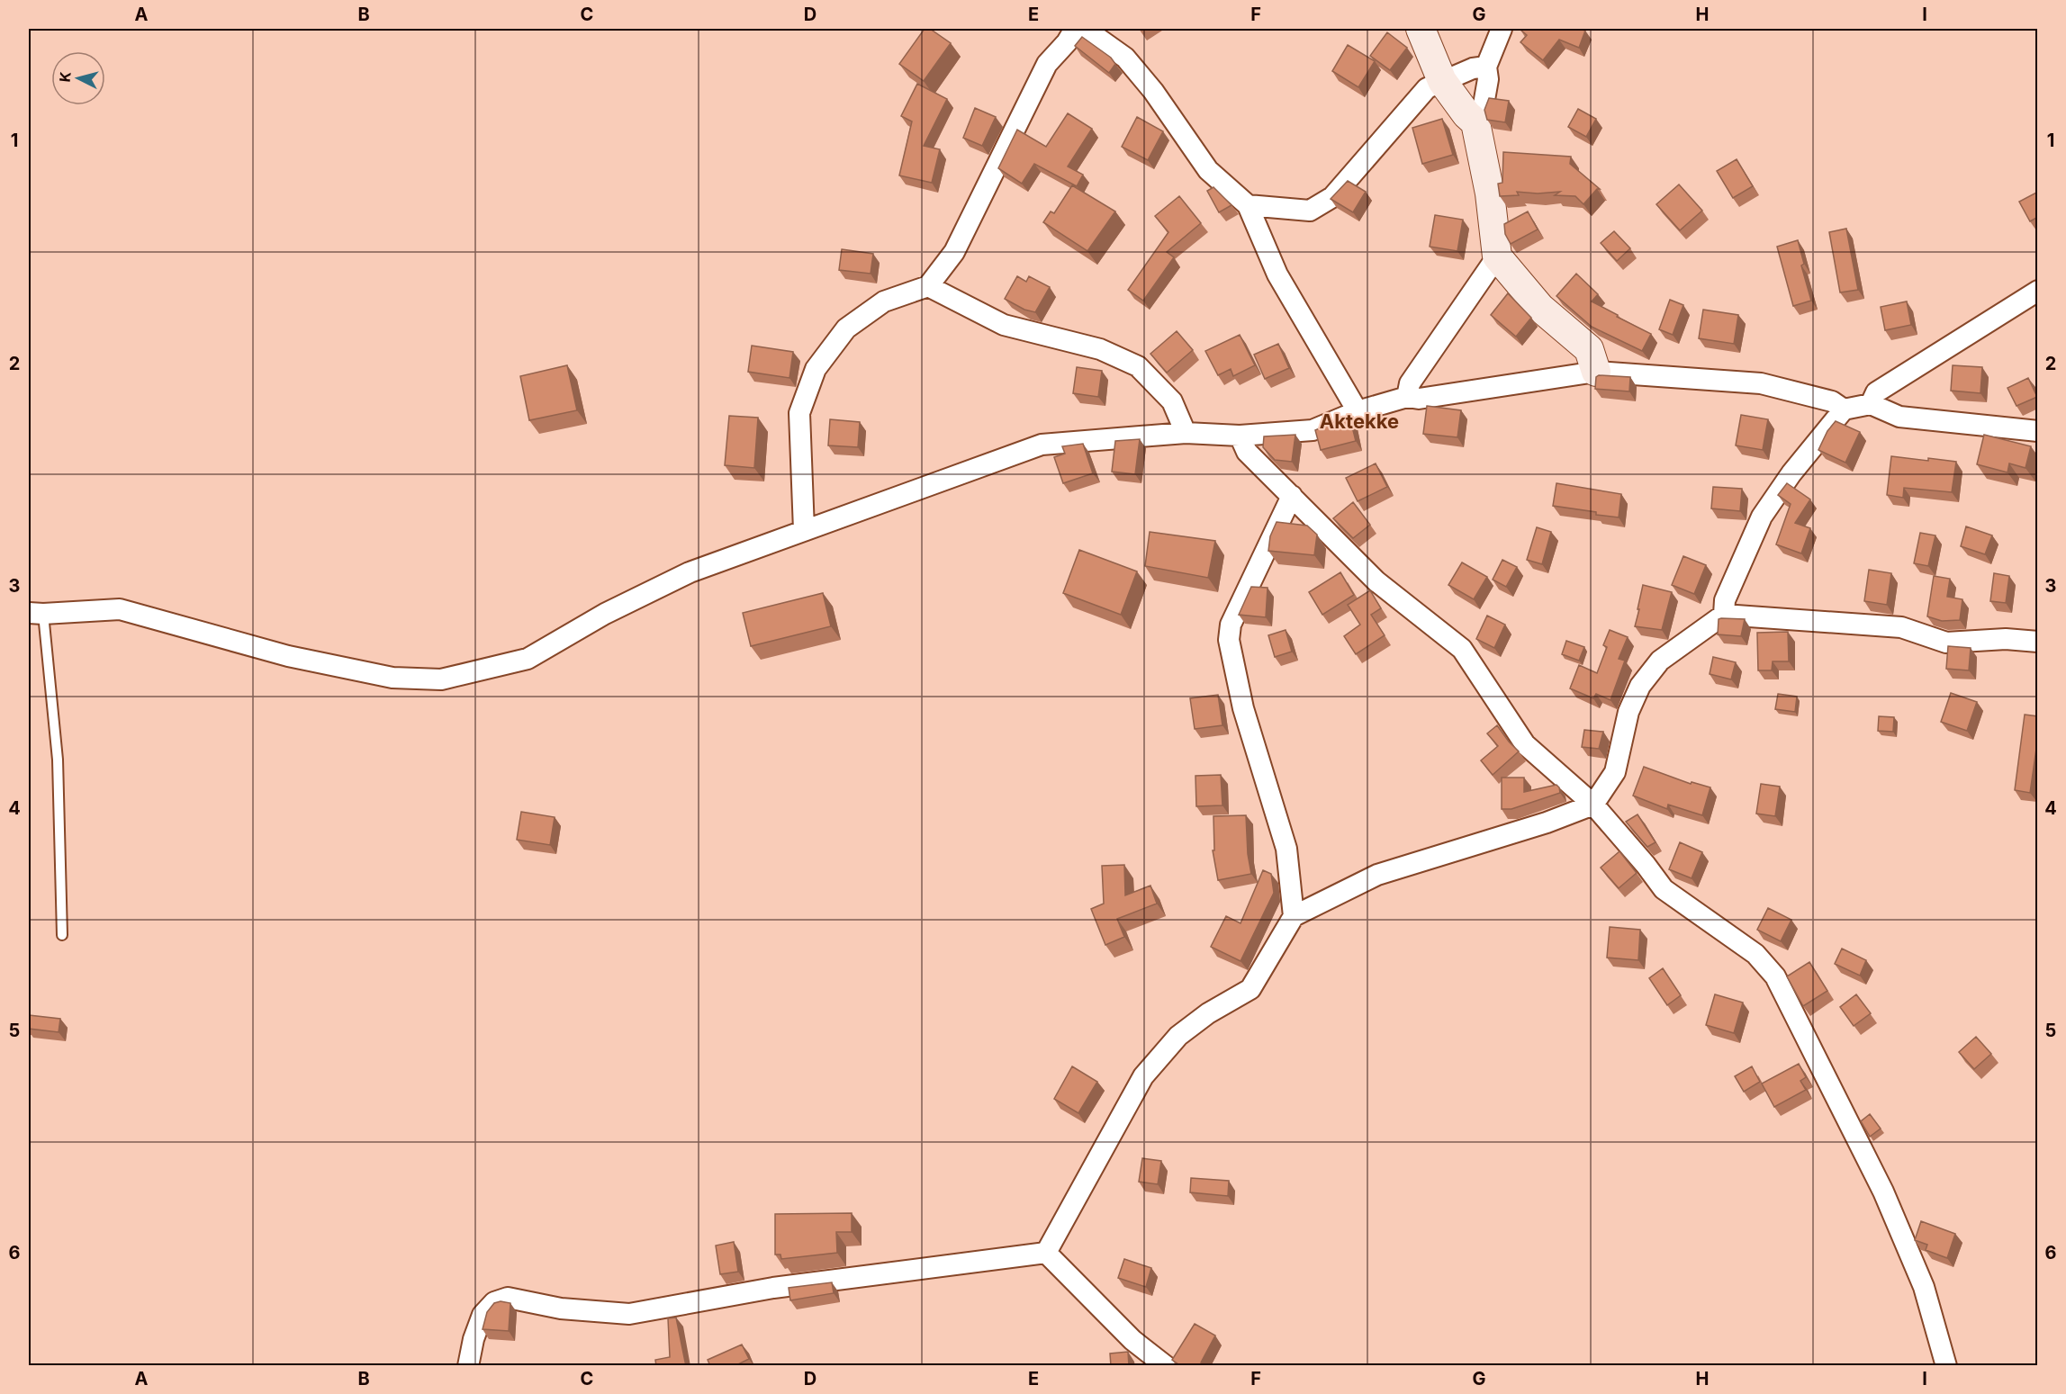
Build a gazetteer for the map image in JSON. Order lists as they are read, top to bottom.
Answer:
{
  "districts": ["Aktekke"],
  "north": "left",
  "grid": {
    "columns": [
      "A",
      "B",
      "C",
      "D",
      "E",
      "F",
      "G",
      "H",
      "I"
    ],
    "rows": [
      "1",
      "2",
      "3",
      "4",
      "5",
      "6"
    ]
  }
}
